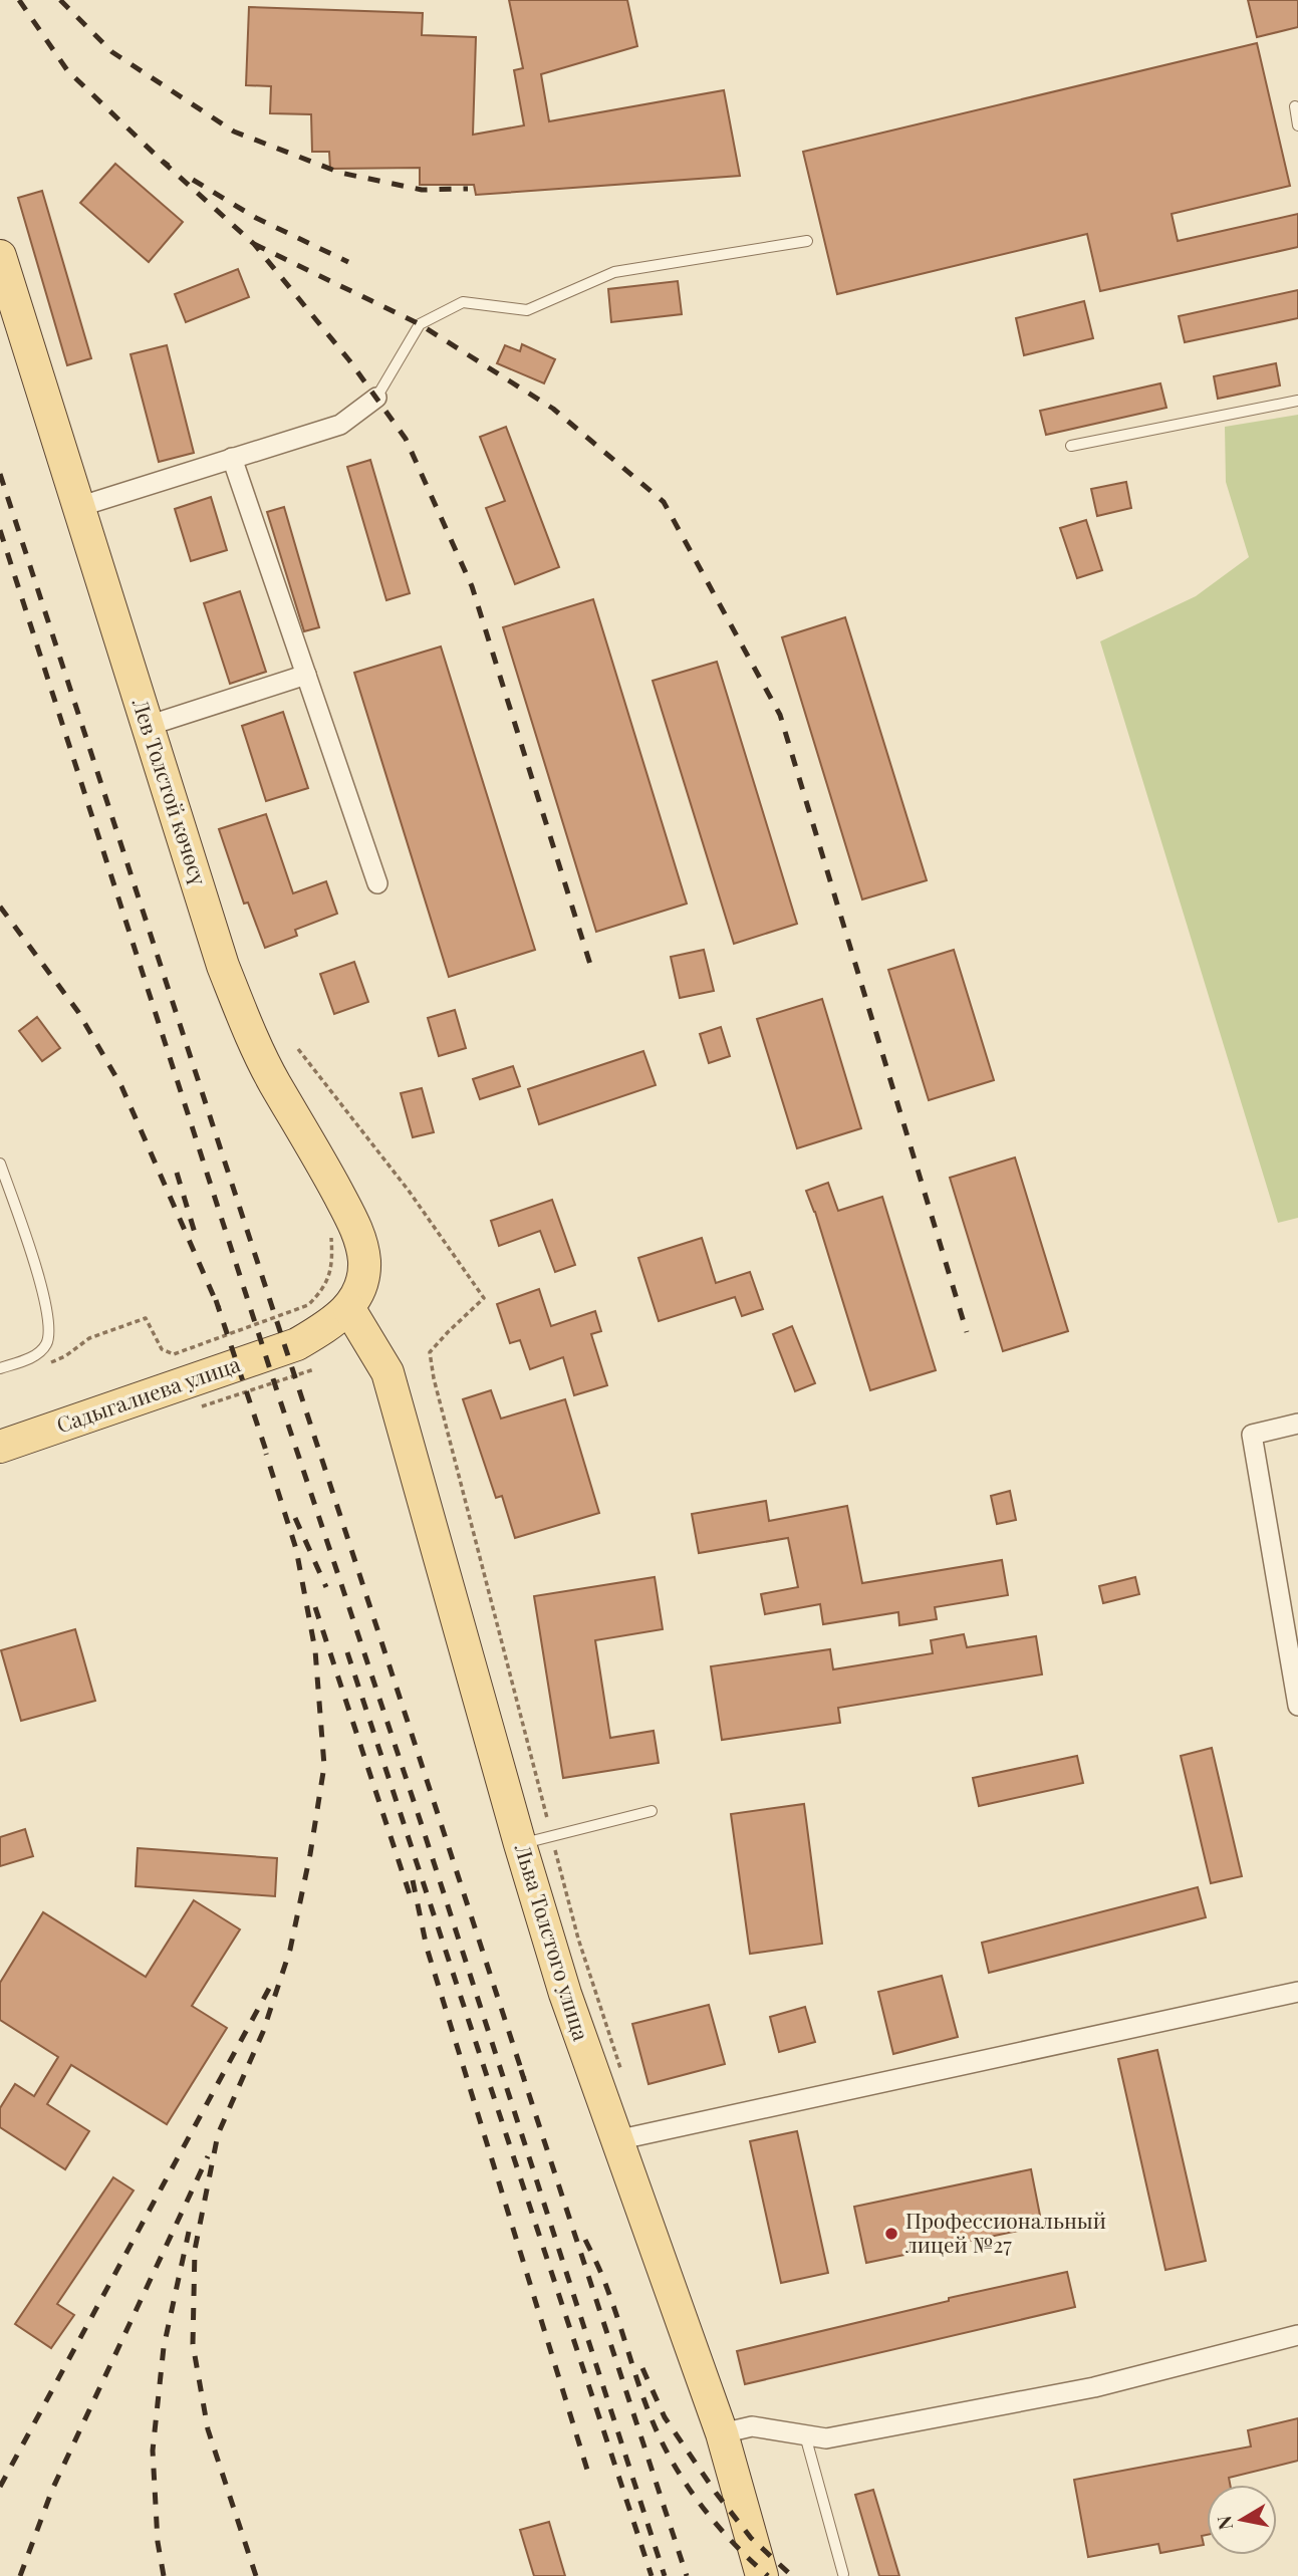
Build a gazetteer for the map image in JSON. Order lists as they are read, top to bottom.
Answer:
{
  "streets": {
    "main road": ["Лев Толстой көчөсү", "Садыгалиева улица", "Льва Толстого улица"]
  },
  "crossings": [
    ["Лев Толстой көчөсү", "Садыгалиева улица"],
    ["Лев Толстой көчөсү", "Льва Толстого улица"],
    ["Садыгалиева улица", "Льва Толстого улица"]
  ],
  "places": ["Профессиональный лицей №27"],
  "north": "left"
}
